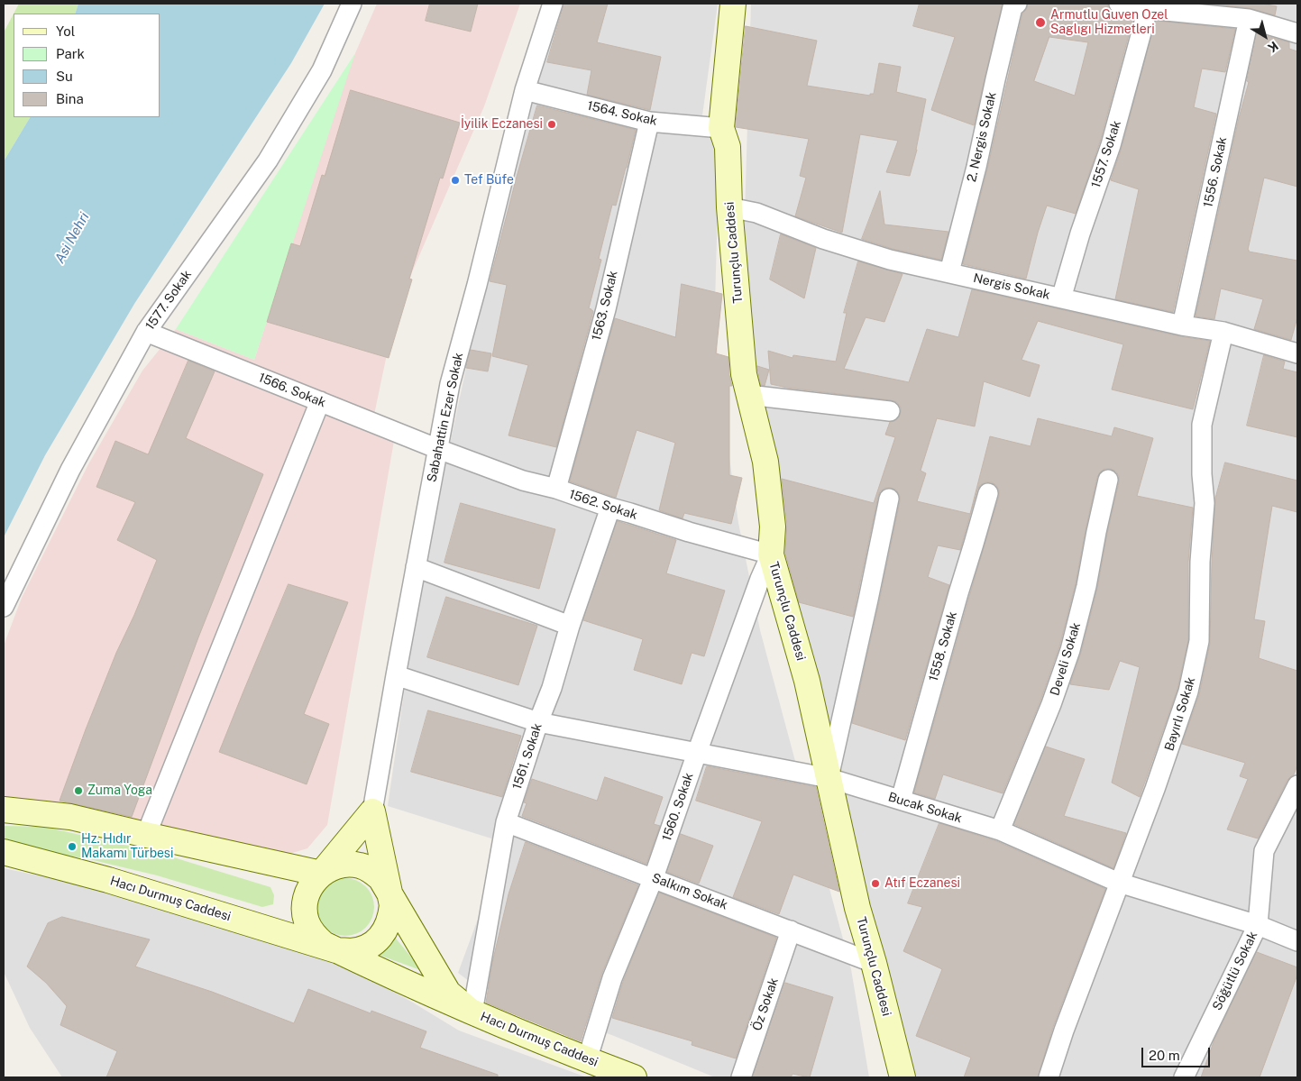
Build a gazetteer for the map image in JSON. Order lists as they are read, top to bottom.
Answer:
{
  "streets": {
    "main road": ["Turunçlu Caddesi", "Sabahattin Ezer Sokak", "Hacı Durmuş Caddesi"],
    "street": [
      "1564. Sokak",
      "2. Nergis Sokak",
      "1557. Sokak",
      "1556. Sokak",
      "Nergis Sokak",
      "1577. Sokak",
      "1563. Sokak",
      "1566. Sokak",
      "1562. Sokak",
      "1558. Sokak",
      "Develi Sokak",
      "Bayırlı Sokak",
      "1561. Sokak",
      "1560. Sokak",
      "Bucak Sokak",
      "Salkım Sokak",
      "Söğütlü Sokak",
      "Öz Sokak"
    ]
  },
  "crossings": [
    ["1564. Sokak", "Turunçlu Caddesi"],
    ["1564. Sokak", "1563. Sokak"],
    ["1564. Sokak", "Sabahattin Ezer Sokak"],
    ["2. Nergis Sokak", "Nergis Sokak"],
    ["1557. Sokak", "Nergis Sokak"],
    ["1556. Sokak", "Nergis Sokak"],
    ["Turunçlu Caddesi", "Nergis Sokak"],
    ["Turunçlu Caddesi", "1562. Sokak"],
    ["Turunçlu Caddesi", "1560. Sokak"],
    ["Turunçlu Caddesi", "Bucak Sokak"],
    ["Turunçlu Caddesi", "Salkım Sokak"],
    ["Nergis Sokak", "Bayırlı Sokak"],
    ["1577. Sokak", "1566. Sokak"],
    ["1563. Sokak", "1562. Sokak"],
    ["1566. Sokak", "Sabahattin Ezer Sokak"],
    ["1566. Sokak", "1562. Sokak"],
    ["Sabahattin Ezer Sokak", "1562. Sokak"],
    ["Sabahattin Ezer Sokak", "Bucak Sokak"],
    ["Sabahattin Ezer Sokak", "Hacı Durmuş Caddesi"],
    ["1562. Sokak", "1561. Sokak"],
    ["1562. Sokak", "1560. Sokak"],
    ["1558. Sokak", "Bucak Sokak"],
    ["Develi Sokak", "Bucak Sokak"],
    ["Bayırlı Sokak", "Bucak Sokak"],
    ["1561. Sokak", "Bucak Sokak"],
    ["1561. Sokak", "Salkım Sokak"],
    ["1561. Sokak", "Hacı Durmuş Caddesi"],
    ["1560. Sokak", "Bucak Sokak"],
    ["1560. Sokak", "Salkım Sokak"],
    ["1560. Sokak", "Hacı Durmuş Caddesi"],
    ["Bucak Sokak", "Söğütlü Sokak"],
    ["Salkım Sokak", "Öz Sokak"]
  ],
  "water": ["Asi Nehri"],
  "places": [
    "Armutlu Guven Ozel Saglıgı Hizmetleri",
    "İyilik Eczanesi",
    "Tef Büfe",
    "Zuma Yoga",
    "Hz. Hıdır Makamı Türbesi",
    "Atıf Eczanesi"
  ],
  "legend": [
    "Yol",
    "Park",
    "Su",
    "Bina"
  ],
  "scale_bar": "20 m",
  "north": "bottom right"
}
